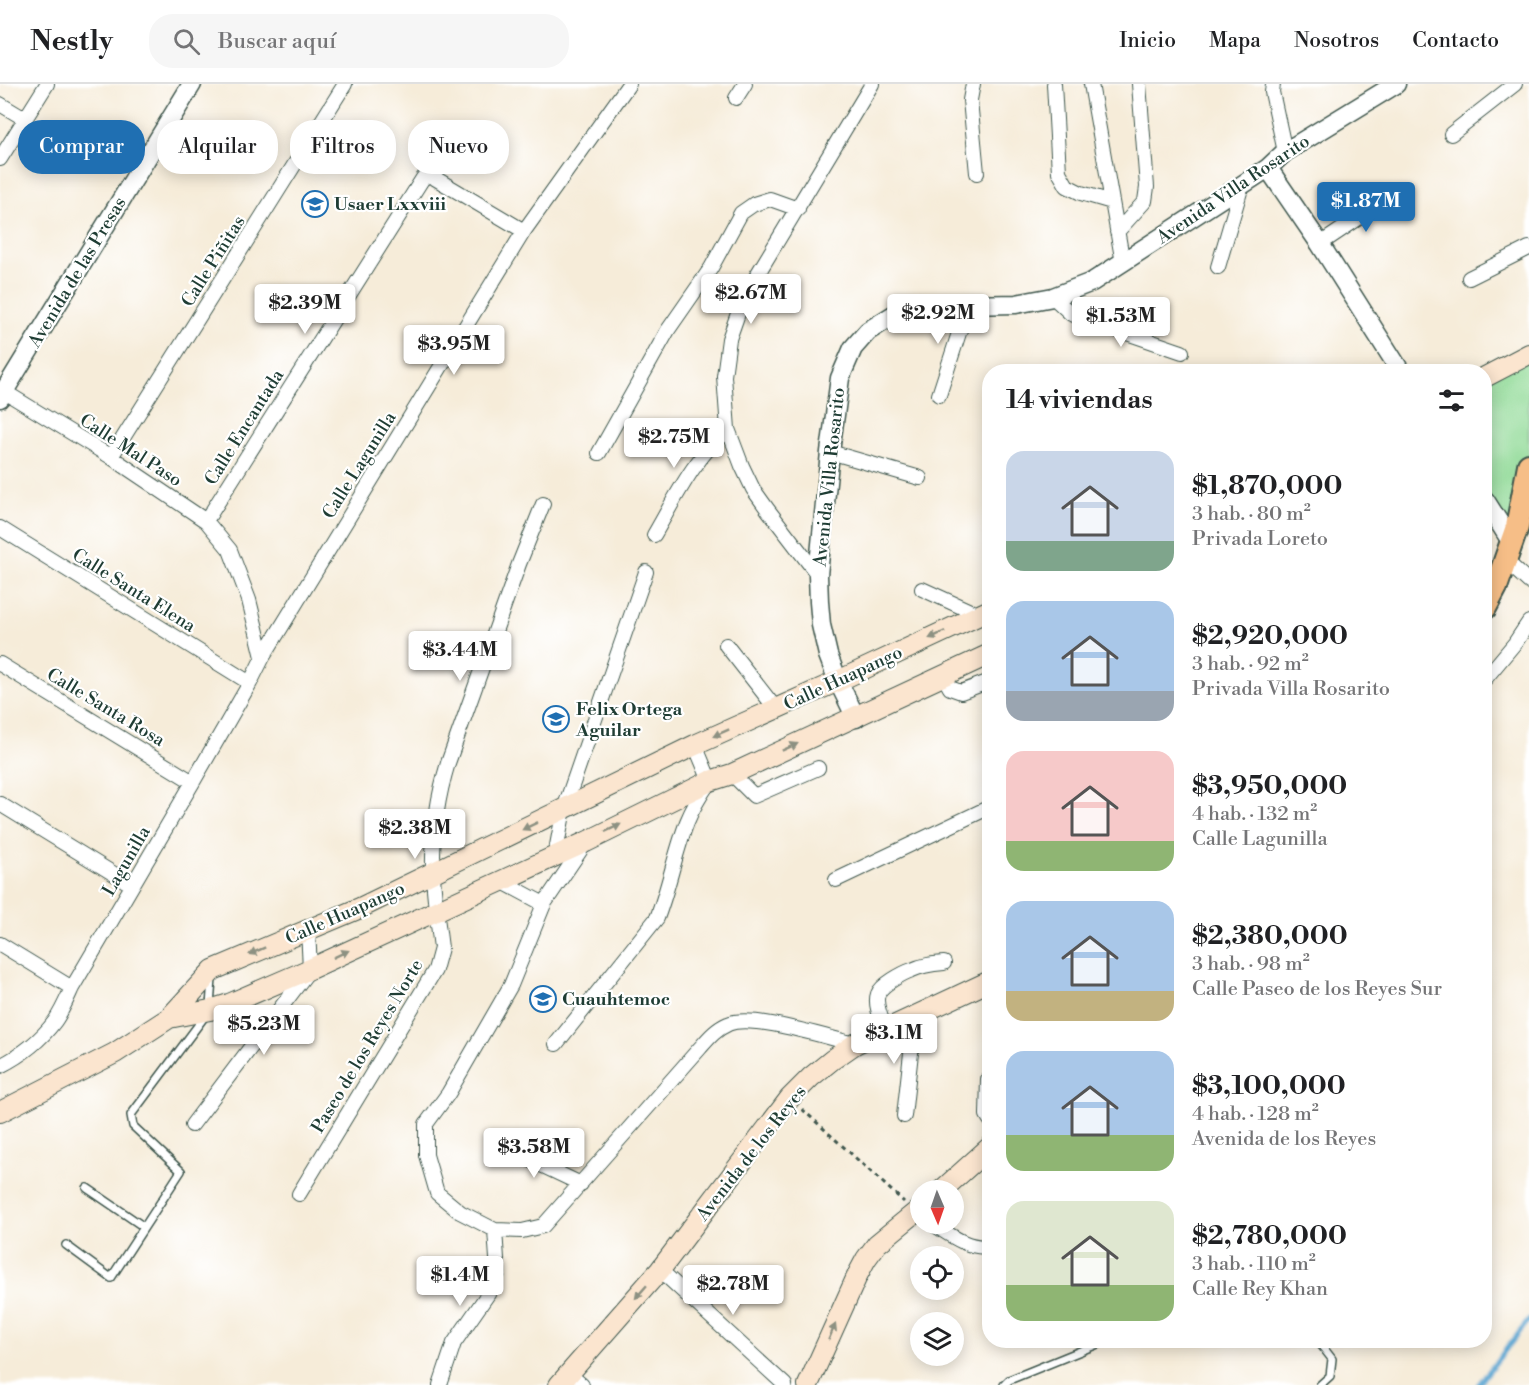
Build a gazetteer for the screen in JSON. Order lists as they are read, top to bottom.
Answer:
{
  "streets": {
    "main road": ["Calle Huapango", "Avenida de los Reyes"],
    "street": [
      "Avenida Villa Rosarito",
      "Calle Piñitas",
      "Avenida de las Presas",
      "Calle Encantada",
      "Calle Mal Paso",
      "Calle Lagunilla",
      "Calle Santa Elena",
      "Calle Santa Rosa",
      "Lagunilla",
      "Paseo de los Reyes Norte"
    ]
  },
  "crossings": [
    ["Avenida Villa Rosarito", "Calle Huapango"],
    ["Calle Piñitas", "Calle Mal Paso"],
    ["Avenida de las Presas", "Calle Mal Paso"],
    ["Calle Encantada", "Calle Mal Paso"],
    ["Calle Encantada", "Calle Lagunilla"],
    ["Calle Mal Paso", "Calle Lagunilla"],
    ["Calle Mal Paso", "Lagunilla"],
    ["Calle Lagunilla", "Lagunilla"],
    ["Calle Santa Elena", "Lagunilla"],
    ["Calle Huapango", "Paseo de los Reyes Norte"],
    ["Calle Santa Rosa", "Lagunilla"]
  ],
  "places": {
    "school or university": ["Usaer Lxxviii", "Felix Ortega Aguilar", "Cuauhtemoc"]
  },
  "north": "bottom",
  "page": {
    "header": "Nestly",
    "search": "Buscar aquí",
    "nav": [
      "Inicio",
      "Mapa",
      "Nosotros",
      "Contacto"
    ],
    "chip": [
      "Comprar",
      "Alquilar",
      "Filtros",
      "Nuevo"
    ],
    "price": [
      "$1.87M",
      "$2.67M",
      "$2.39M",
      "$2.92M",
      "$1.53M",
      "$3.95M",
      "$2.75M",
      "$3.44M",
      "$2.38M",
      "$5.23M",
      "$3.1M",
      "$3.58M",
      "$1.4M",
      "$2.78M"
    ],
    "heading": "14 viviendas",
    "list": [
      {
        "name": "$1,870,000",
        "note": "3 hab. · 80 m² · Privada Loreto"
      },
      {
        "name": "$2,920,000",
        "note": "3 hab. · 92 m² · Privada Villa Rosarito"
      },
      {
        "name": "$3,950,000",
        "note": "4 hab. · 132 m² · Calle Lagunilla"
      },
      {
        "name": "$2,380,000",
        "note": "3 hab. · 98 m² · Calle Paseo de los Reyes Sur"
      },
      {
        "name": "$3,100,000",
        "note": "4 hab. · 128 m² · Avenida de los Reyes"
      },
      {
        "name": "$2,780,000",
        "note": "3 hab. · 110 m² · Calle Rey Khan"
      }
    ]
  }
}
